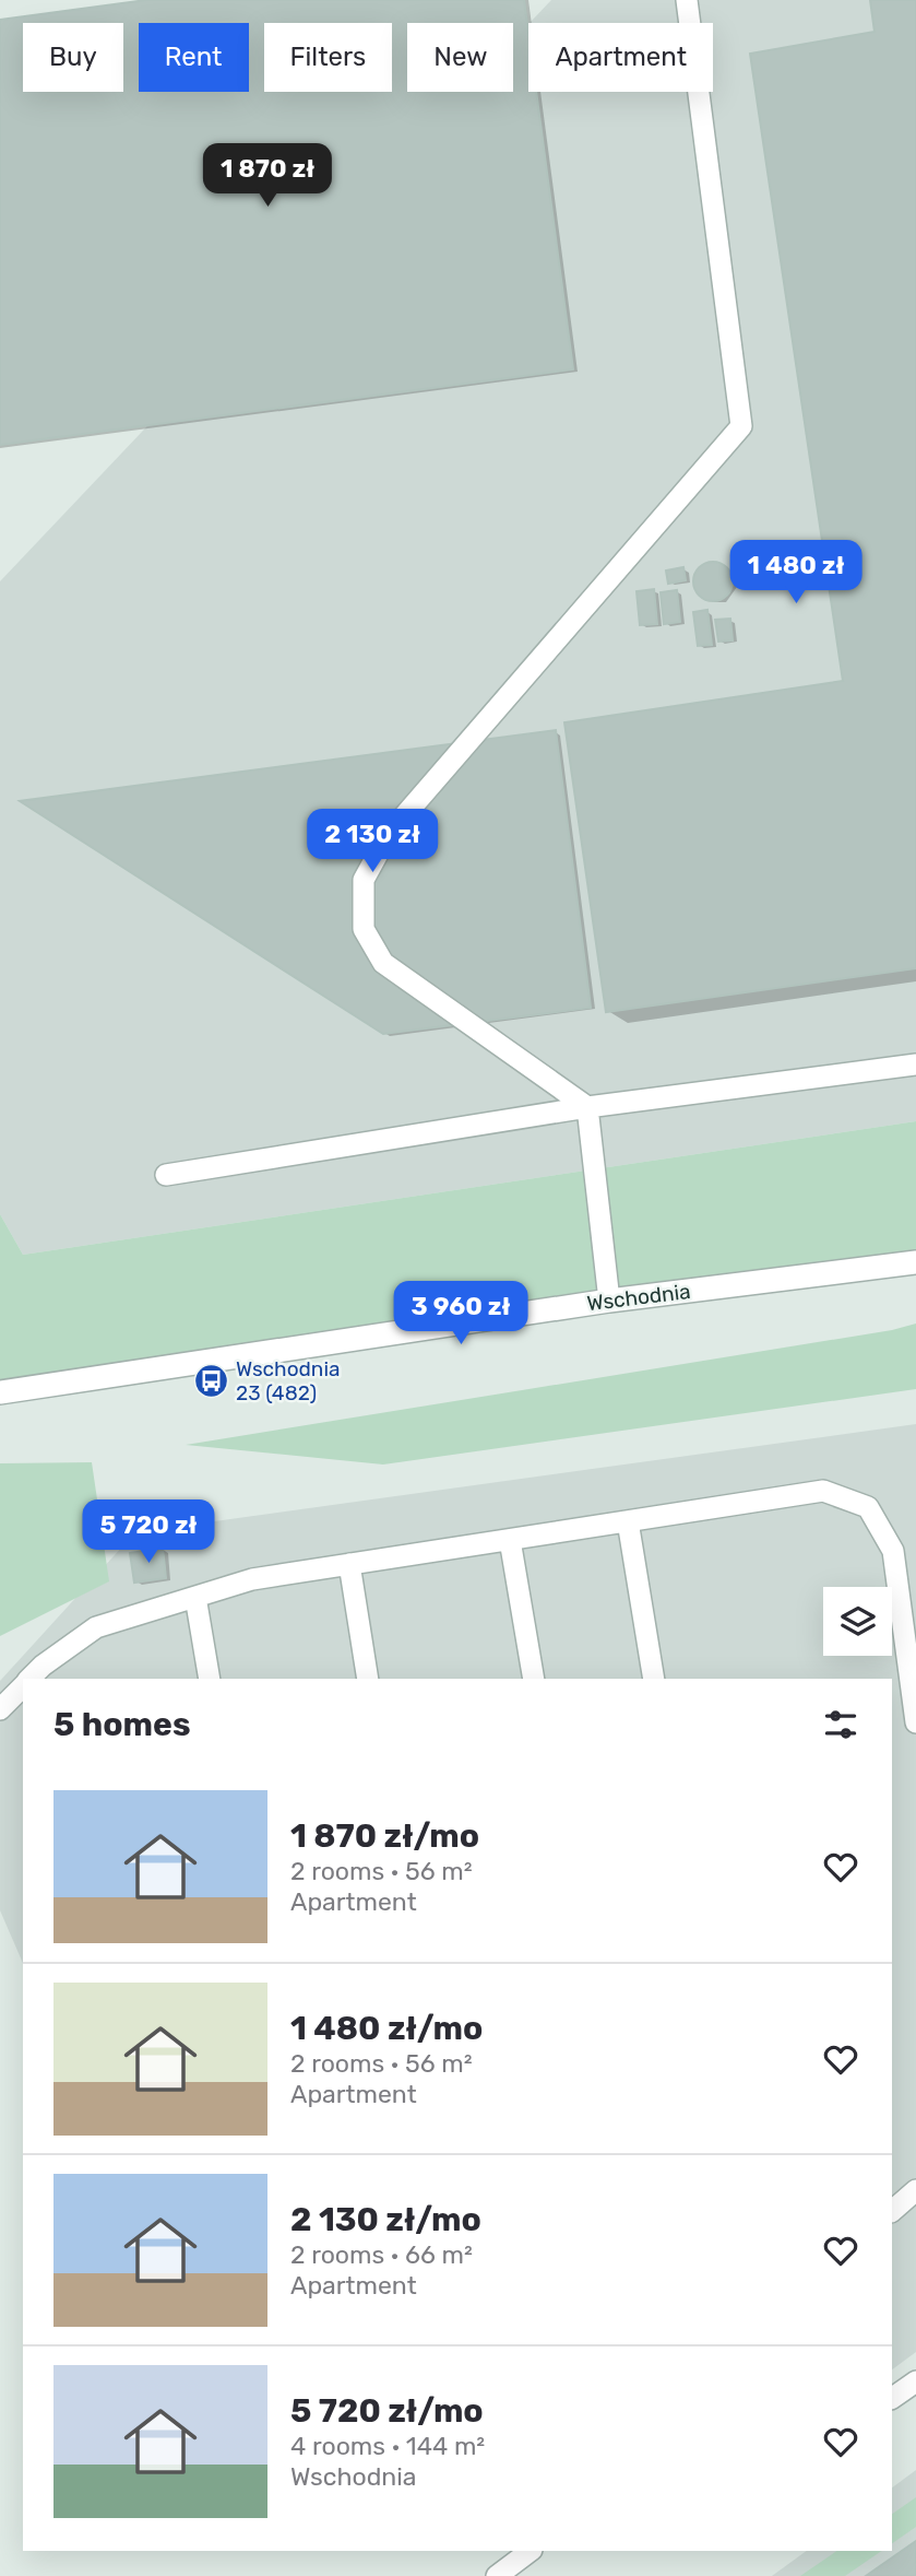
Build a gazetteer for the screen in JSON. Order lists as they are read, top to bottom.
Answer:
{
  "streets": {
    "street": ["Wschodnia"]
  },
  "places": {
    "bus stop": ["Wschodnia 23 (482)"]
  },
  "page": {
    "chip": [
      "Buy",
      "Rent",
      "Filters",
      "New",
      "Apartment"
    ],
    "price": [
      "1 870 zł",
      "1 480 zł",
      "2 130 zł",
      "3 960 zł",
      "5 720 zł"
    ],
    "heading": "5 homes",
    "list": [
      {
        "name": "1 870 zł/mo",
        "note": "2 rooms · 56 m² · Apartment"
      },
      {
        "name": "1 480 zł/mo",
        "note": "2 rooms · 56 m² · Apartment"
      },
      {
        "name": "2 130 zł/mo",
        "note": "2 rooms · 66 m² · Apartment"
      },
      {
        "name": "5 720 zł/mo",
        "note": "4 rooms · 144 m² · Wschodnia"
      }
    ]
  }
}
